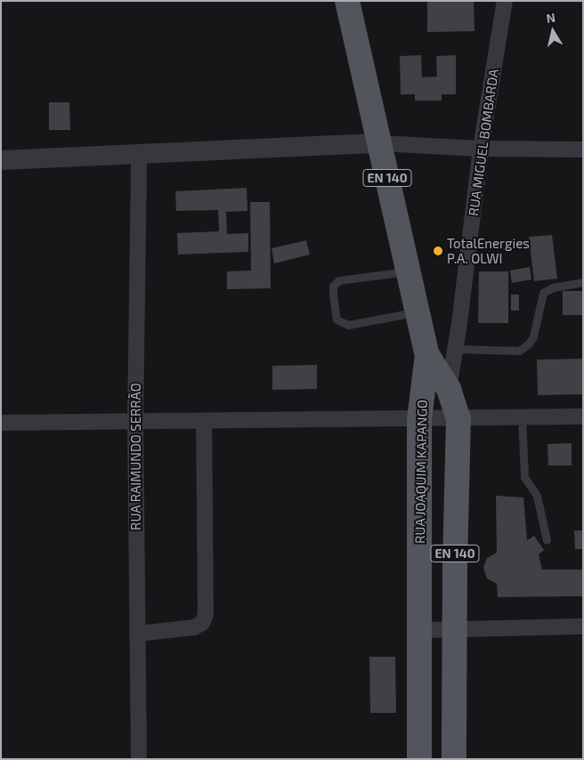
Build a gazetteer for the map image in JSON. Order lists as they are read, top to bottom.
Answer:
{
  "streets": {
    "main road": ["EN 140", "RUA JOAQUIM KAPANGO"],
    "street": ["RUA MIGUEL BOMBARDA", "RUA RAIMUNDO SERRÃO"]
  },
  "crossings": [
    ["RUA MIGUEL BOMBARDA", "EN 140"],
    ["EN 140", "RUA JOAQUIM KAPANGO"]
  ],
  "places": ["TotalEnergies P.A. OLWI"],
  "north": "top"
}
